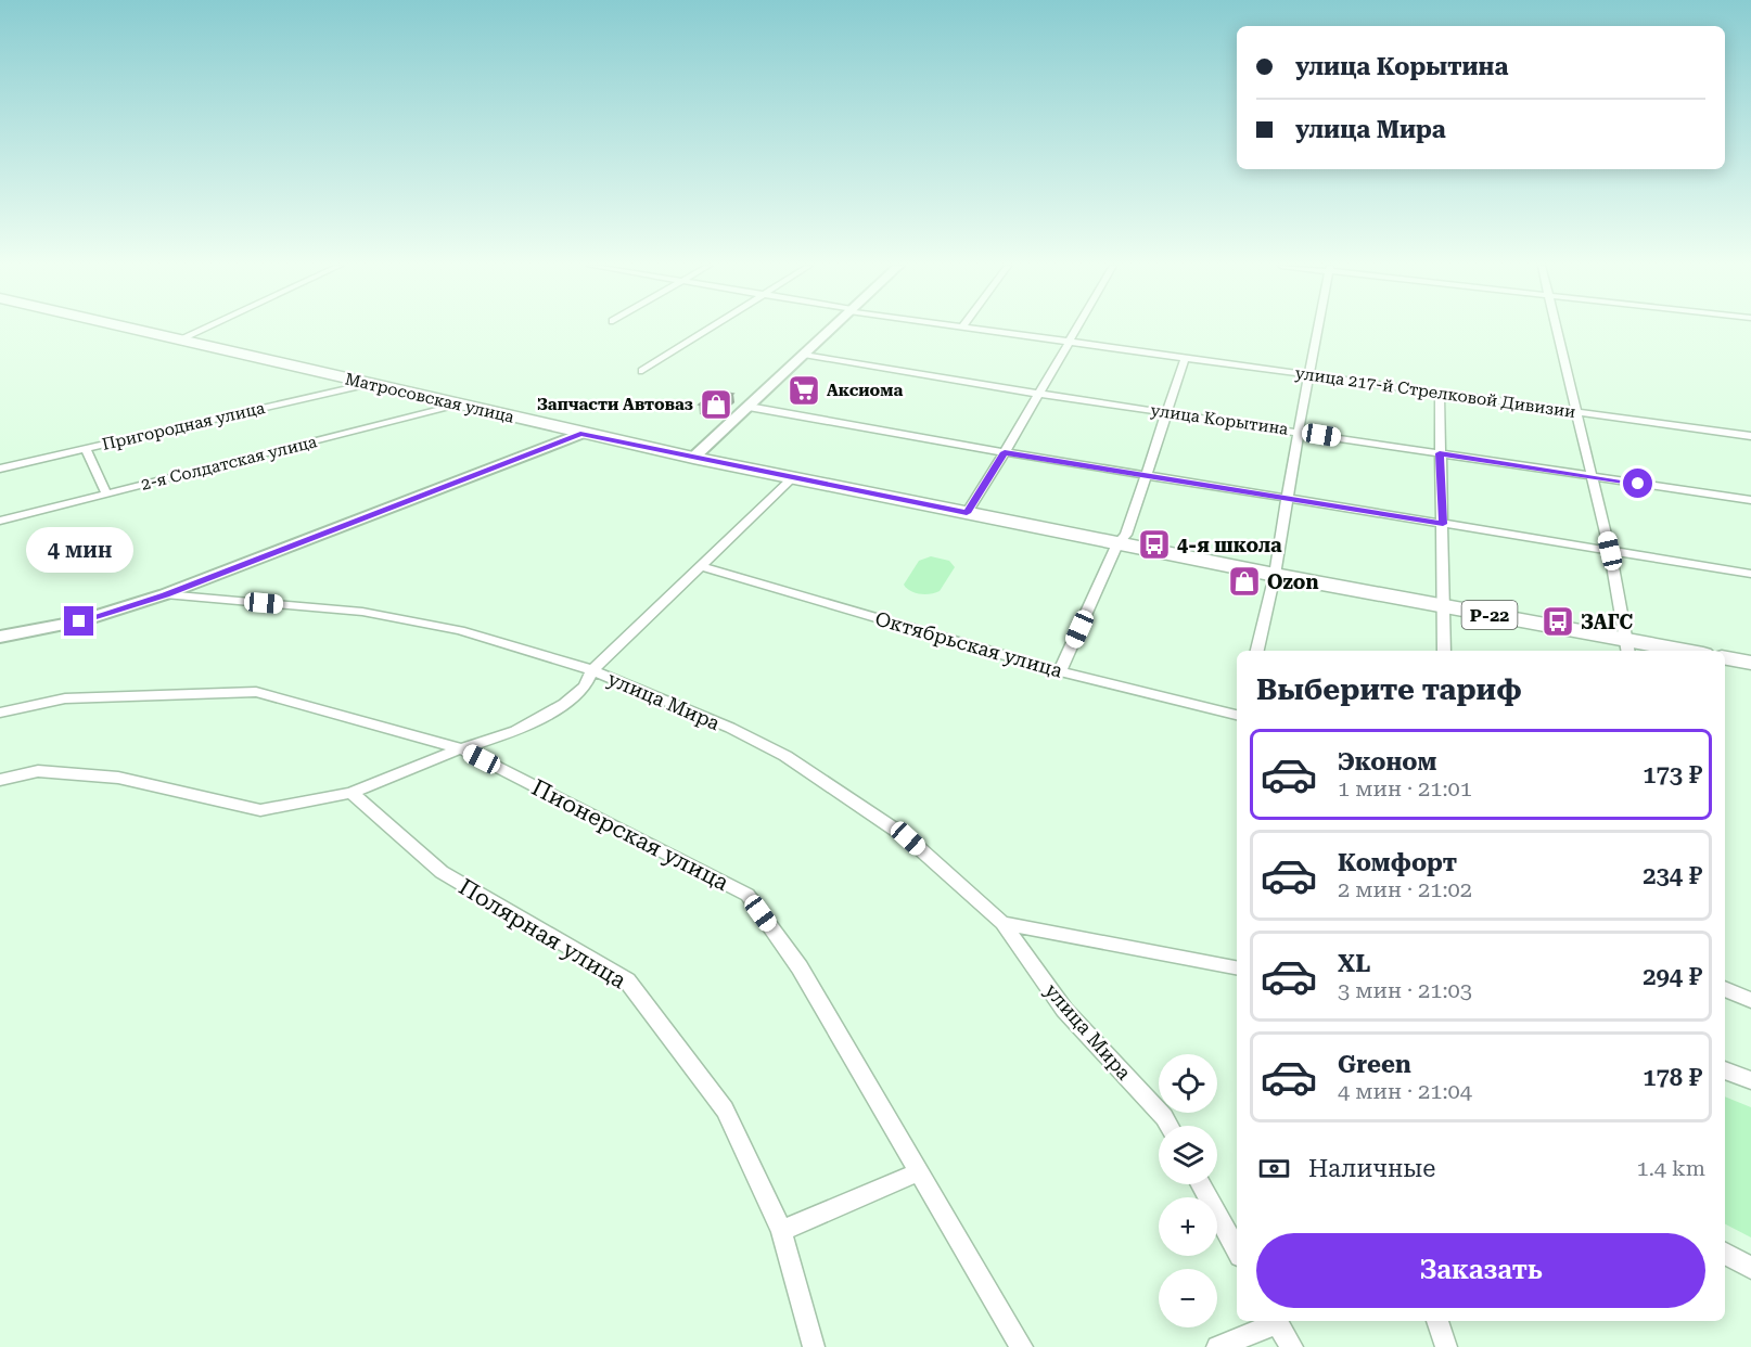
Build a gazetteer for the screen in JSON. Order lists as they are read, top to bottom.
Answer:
{
  "streets": {
    "highway": ["Матросовская улица", "Р-22"],
    "street": [
      "улица 217-й Стрелковой Дивизии",
      "улица Корытина",
      "Пригородная улица",
      "2-я Солдатская улица",
      "Октябрьская улица",
      "улица Мира",
      "Пионерская улица",
      "Полярная улица"
    ]
  },
  "crossings": [
    ["Матросовская улица", "Пригородная улица"],
    ["Матросовская улица", "2-я Солдатская улица"]
  ],
  "places": {
    "supermarket": ["Аксиома"],
    "shop": ["Запчасти Автоваз", "Ozon"],
    "bus stop": ["4-я школа", "ЗАГС"]
  },
  "page": {
    "banner": ["улица Корытина", "улица Мира"],
    "bubble": "4 мин",
    "heading": "Выберите тариф",
    "list": [
      {
        "name": "Эконом",
        "note": "1 мин · 21:01",
        "value": "173 ₽"
      },
      {
        "name": "Комфорт",
        "note": "2 мин · 21:02",
        "value": "234 ₽"
      },
      {
        "name": "XL",
        "note": "3 мин · 21:03",
        "value": "294 ₽"
      },
      {
        "name": "Green",
        "note": "4 мин · 21:04",
        "value": "178 ₽"
      }
    ],
    "map_buttons": ["+", "−"],
    "pay": ["Наличные", "1.4 km"],
    "buttons": "Заказать"
  }
}
